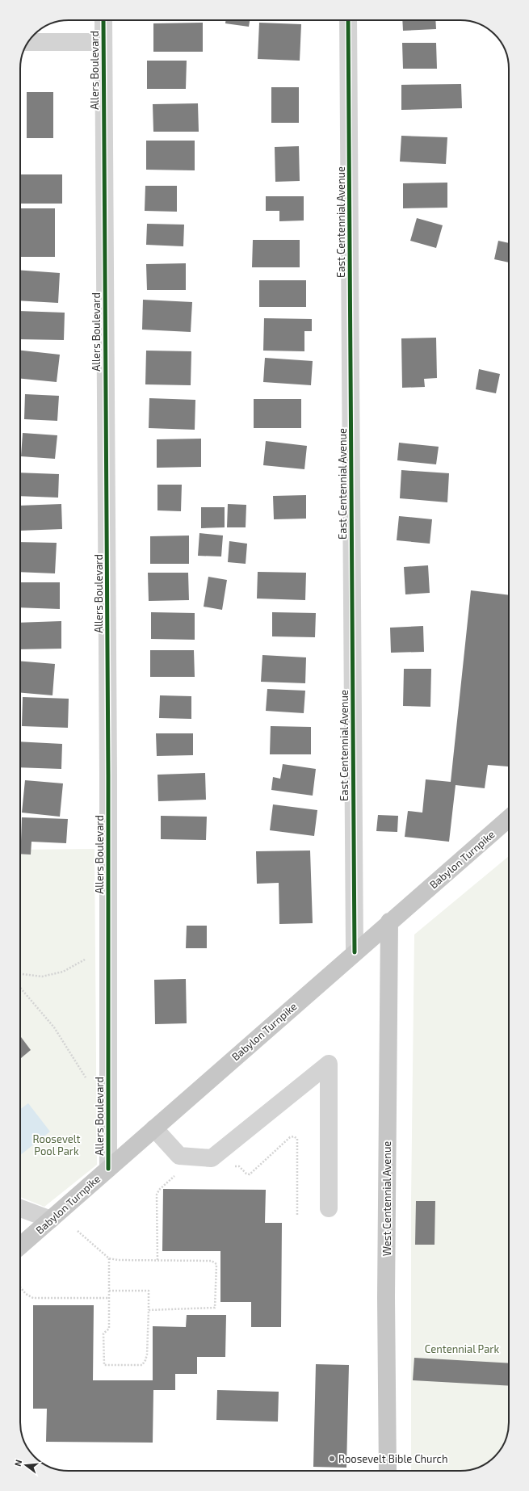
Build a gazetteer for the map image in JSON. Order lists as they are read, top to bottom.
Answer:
{
  "streets": {
    "main road": ["Babylon Turnpike", "West Centennial Avenue"],
    "street": ["Allers Boulevard", "East Centennial Avenue"]
  },
  "crossings": [
    ["Allers Boulevard", "Babylon Turnpike"],
    ["East Centennial Avenue", "Babylon Turnpike"],
    ["Babylon Turnpike", "West Centennial Avenue"]
  ],
  "parks": ["Roosevelt Pool Park", "Centennial Park"],
  "places": ["Roosevelt Bible Church"],
  "north": "left"
}
